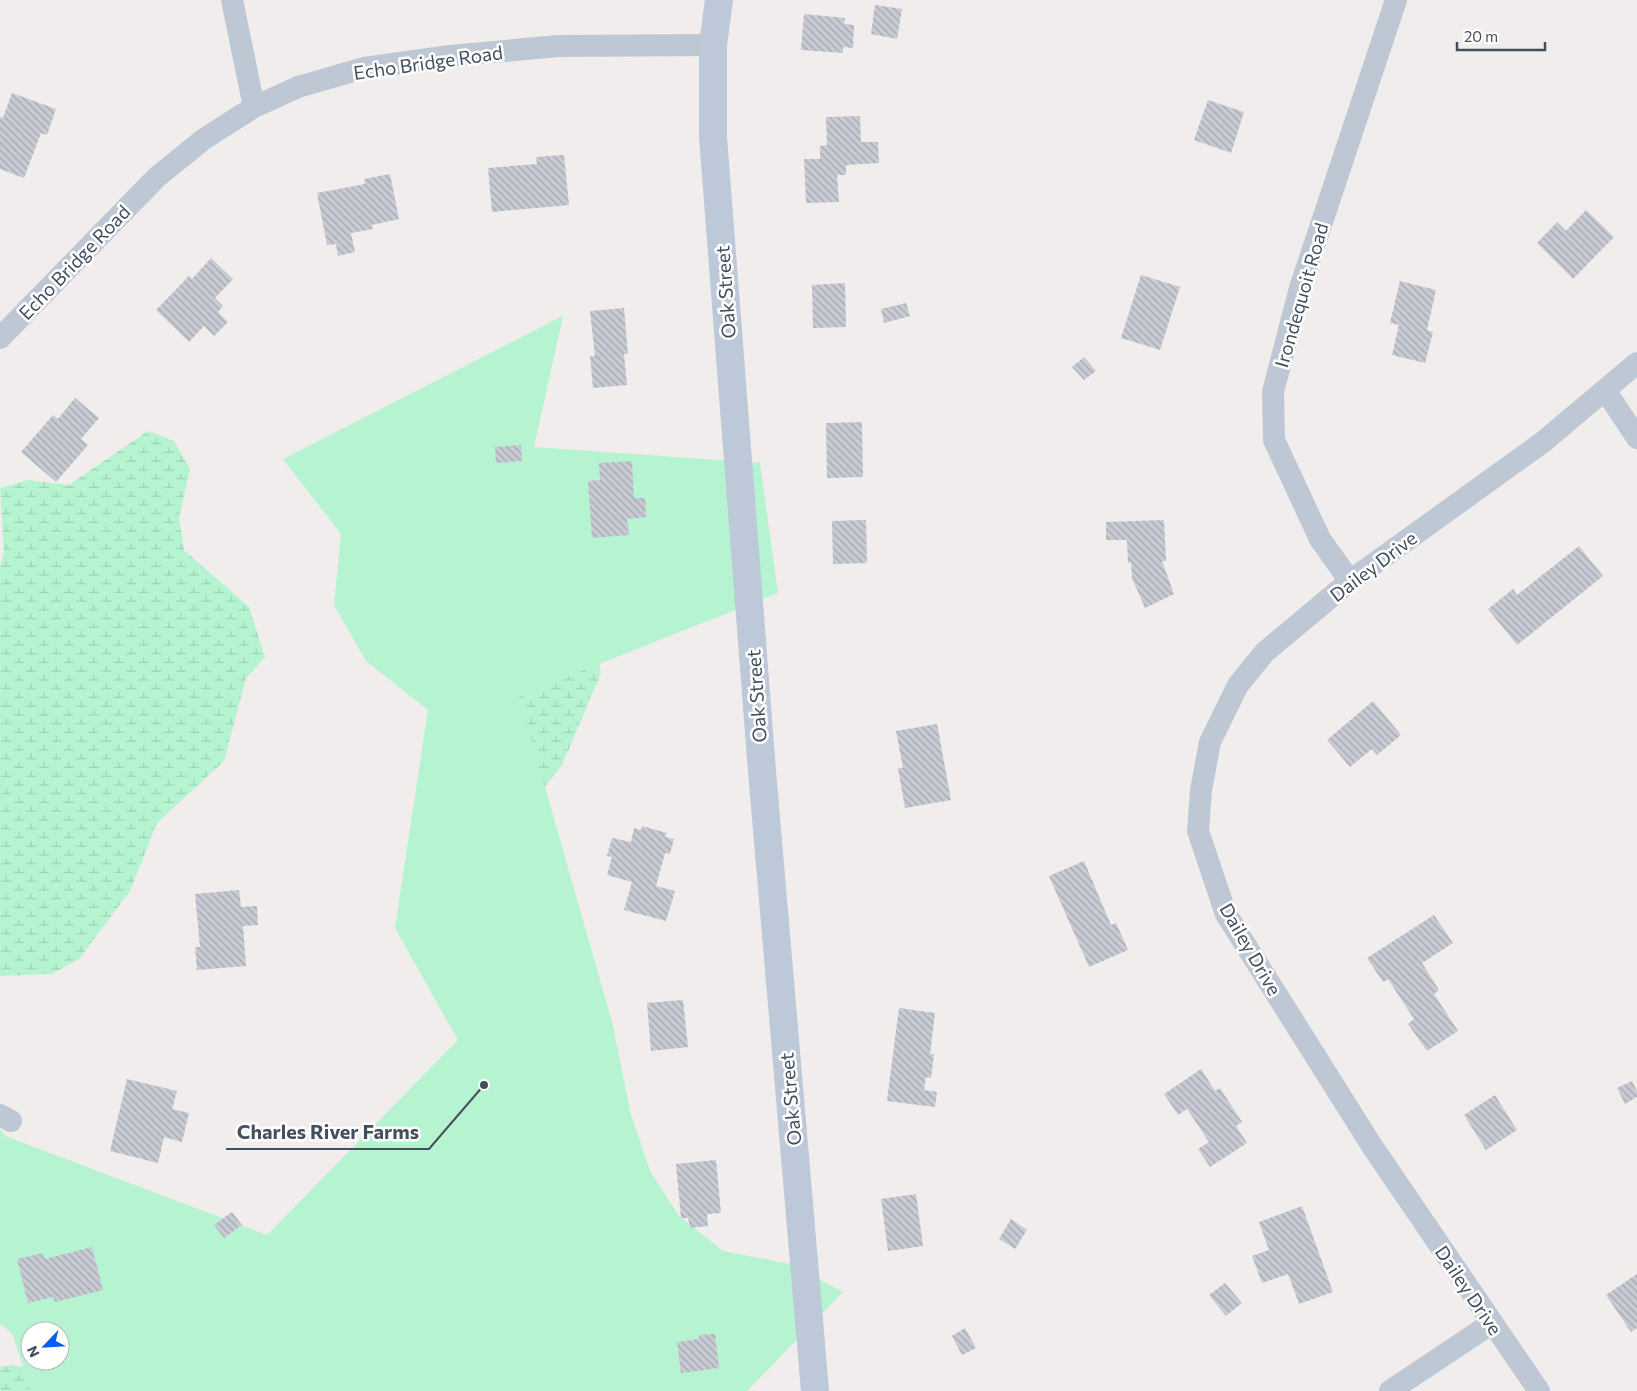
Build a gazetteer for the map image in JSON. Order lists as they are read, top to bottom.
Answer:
{
  "streets": {
    "main road": ["Oak Street"],
    "street": ["Echo Bridge Road", "Irondequoit Road", "Dailey Drive"]
  },
  "crossings": [
    ["Echo Bridge Road", "Oak Street"],
    ["Irondequoit Road", "Dailey Drive"]
  ],
  "places": ["Charles River Farms"],
  "scale_bar": "20 m",
  "north": "bottom left"
}
